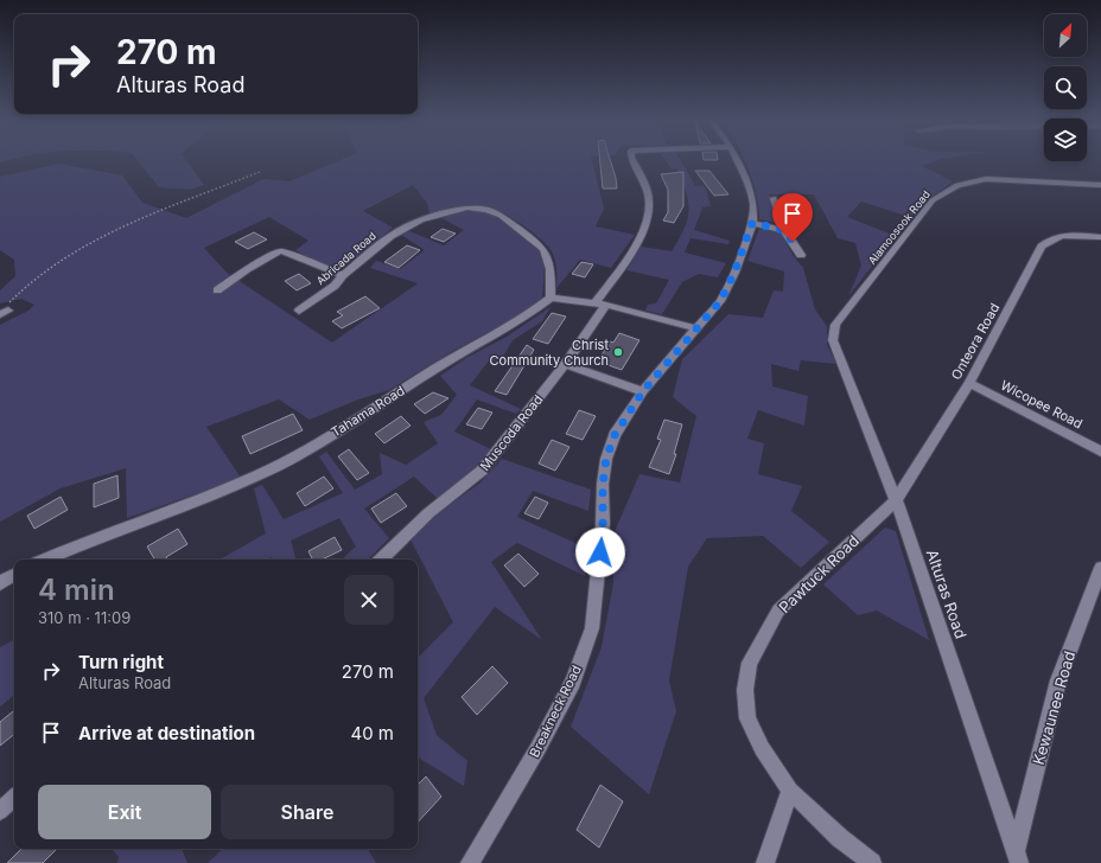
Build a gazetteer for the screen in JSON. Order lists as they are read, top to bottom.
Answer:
{
  "streets": {
    "street": [
      "Alamoosook Road",
      "Abricada Road",
      "Onteora Road",
      "Wicopee Road",
      "Tahama Road",
      "Muscoda Road",
      "Pawtuck Road",
      "Alturas Road",
      "Kewaunee Road",
      "Breakneck Road"
    ]
  },
  "crossings": [
    ["Alamoosook Road", "Alturas Road"],
    ["Abricada Road", "Tahama Road"],
    ["Onteora Road", "Wicopee Road"],
    ["Onteora Road", "Pawtuck Road"],
    ["Onteora Road", "Alturas Road"],
    ["Pawtuck Road", "Alturas Road"],
    ["Alturas Road", "Kewaunee Road"]
  ],
  "places": ["Christ Community Church"],
  "north": "top right",
  "page": {
    "turn": ["270 m", "Alturas Road"],
    "heading": ["4 min", "310 m · 11:09"],
    "list": [
      {
        "name": "Turn right",
        "note": "Alturas Road",
        "value": "270 m"
      },
      {
        "name": "Arrive at destination",
        "value": "40 m"
      }
    ],
    "buttons": ["Exit", "Share"]
  }
}
